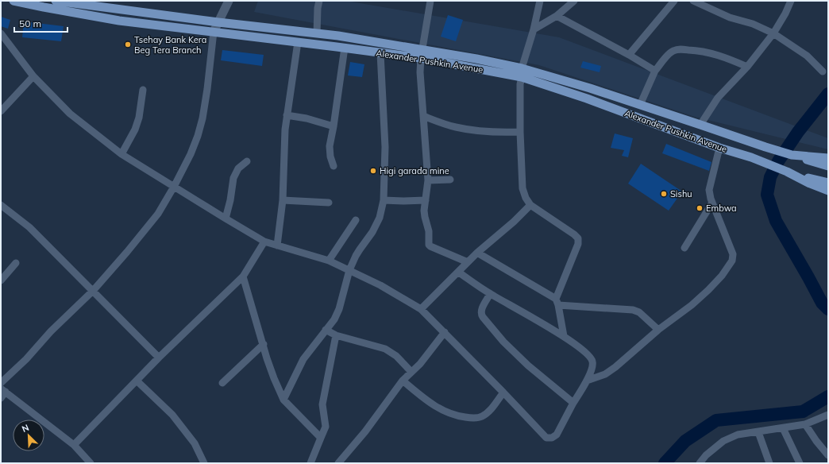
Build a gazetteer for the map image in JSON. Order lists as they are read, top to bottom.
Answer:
{
  "streets": {
    "main road": ["Alexander Pushkin Avenue"]
  },
  "places": [
    "Tsehay Bank Kera Beg Tera Branch",
    "Higi garada mine",
    "Sishu",
    "Embwa"
  ],
  "scale_bar": "50 m",
  "north": "top left"
}
